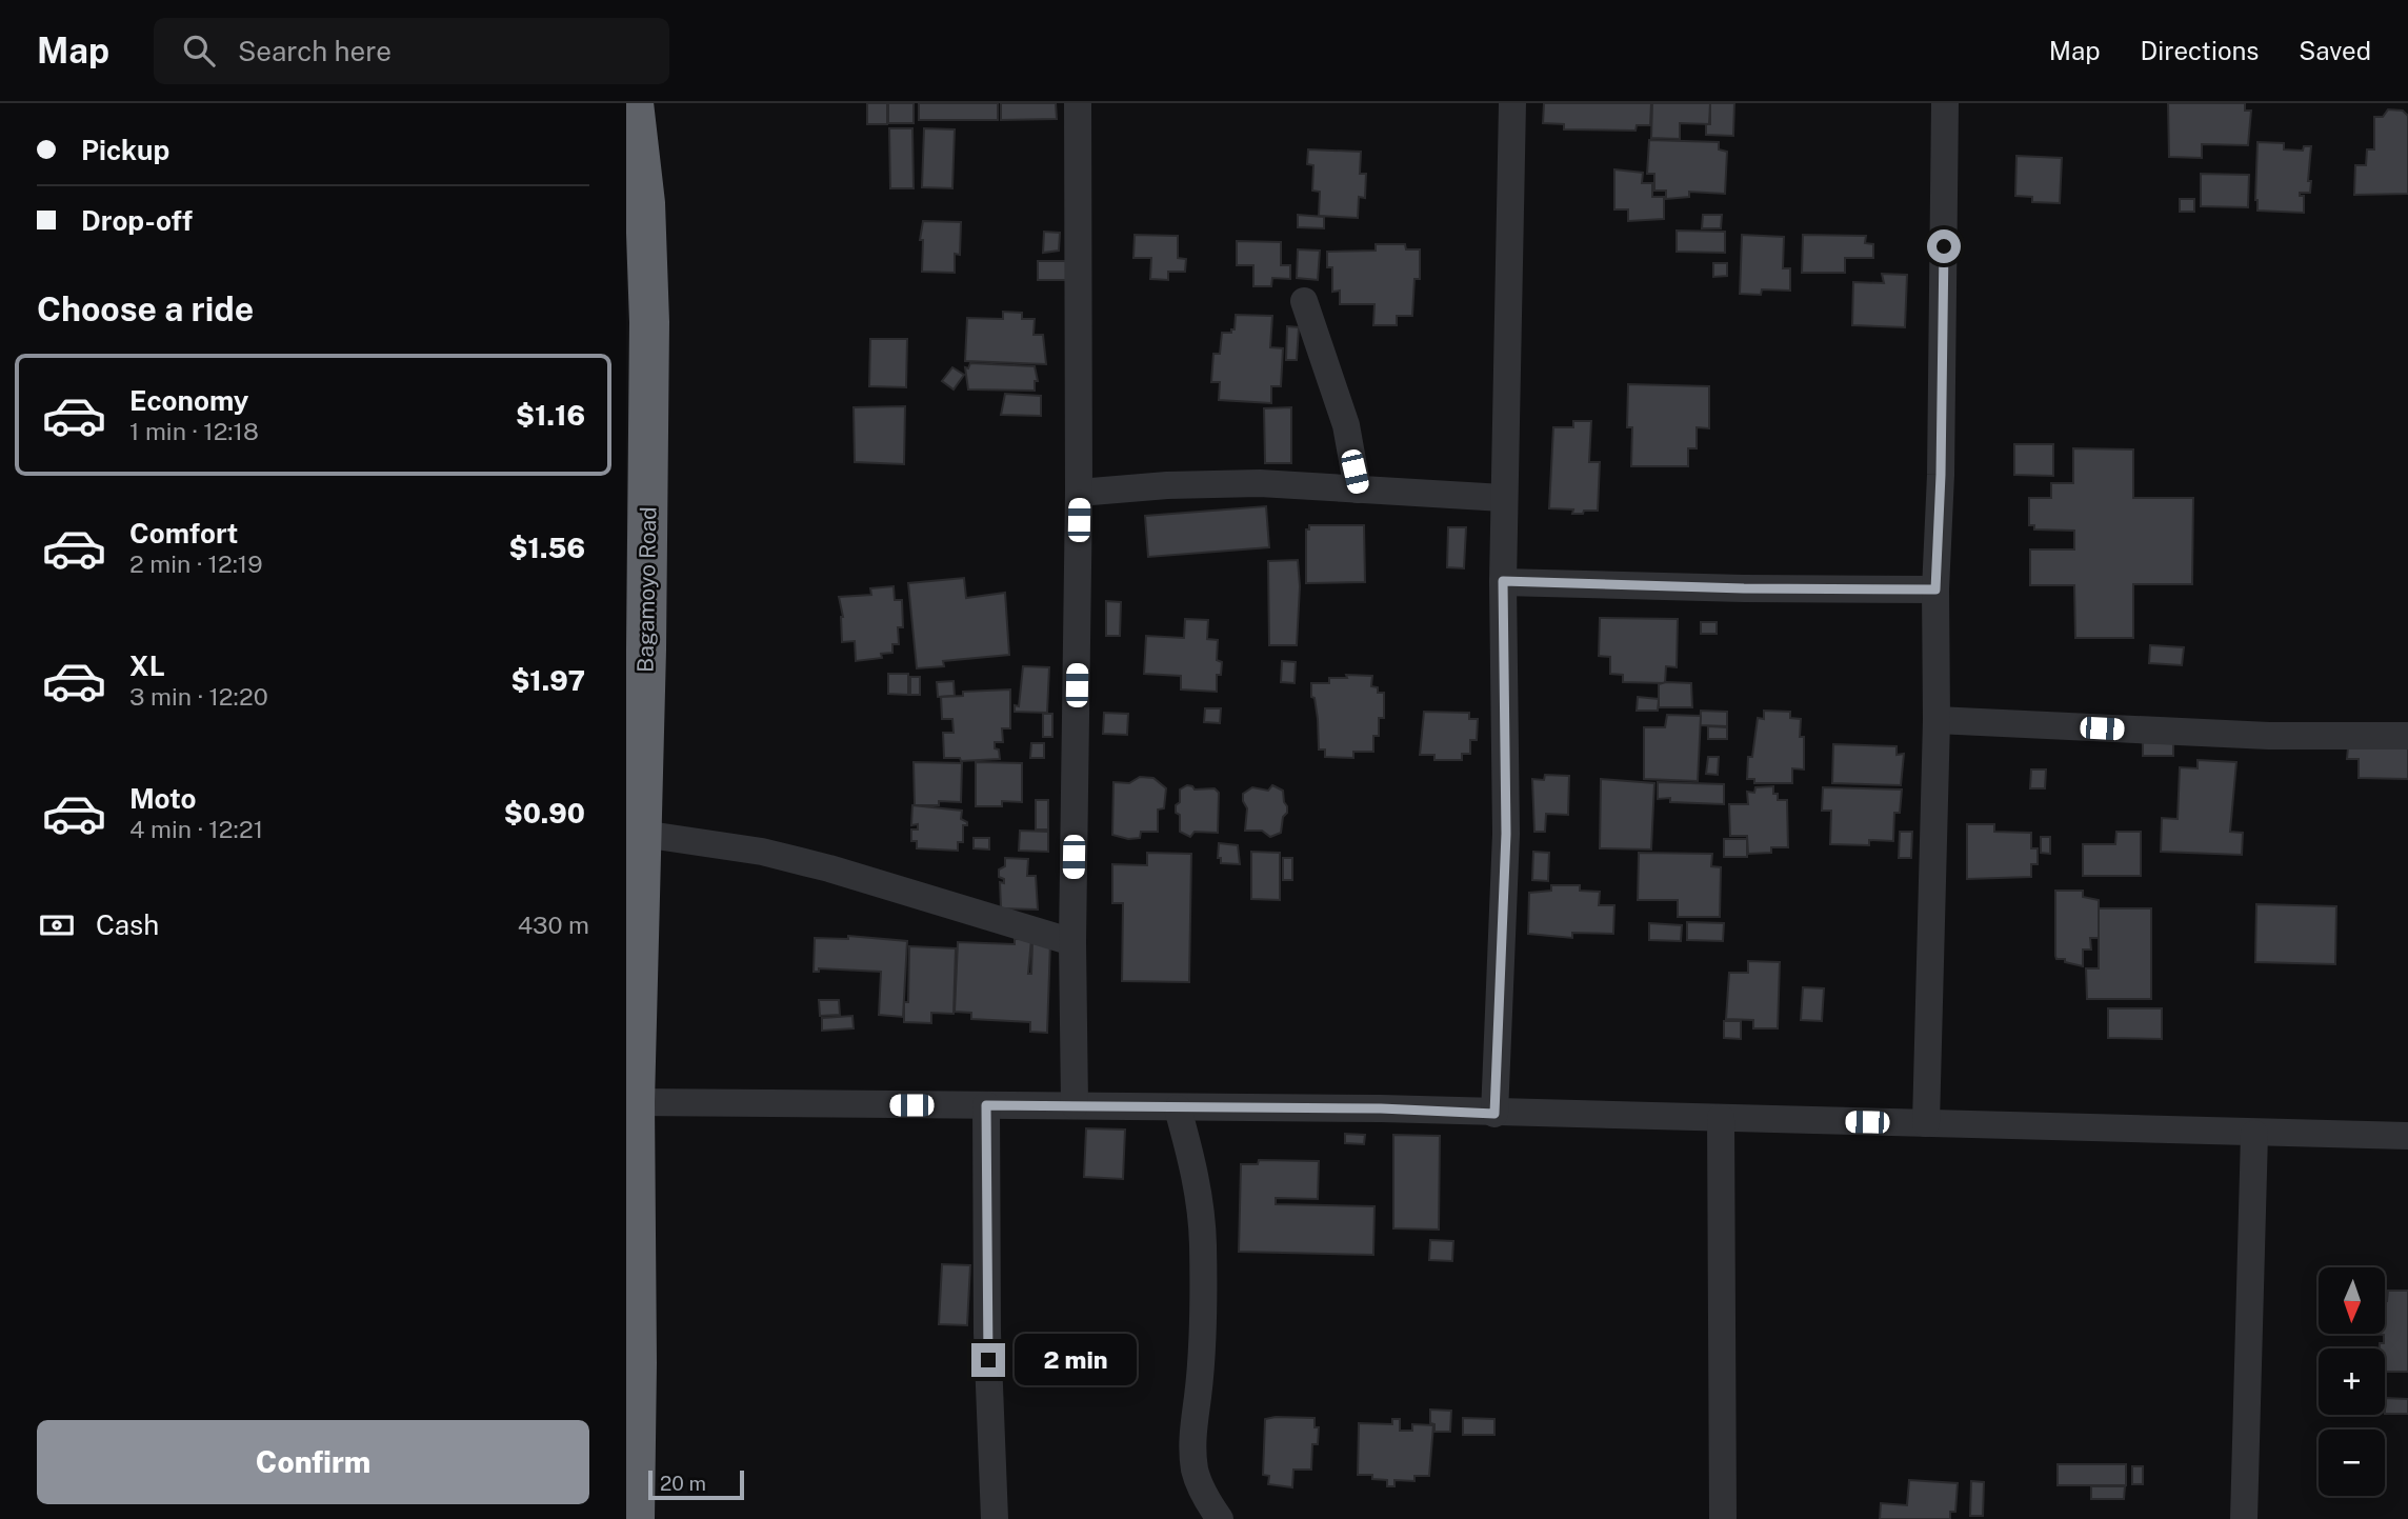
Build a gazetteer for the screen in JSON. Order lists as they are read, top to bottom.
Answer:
{
  "streets": {
    "highway": ["Bagamoyo Road"]
  },
  "scale_bar": "20 m",
  "north": "bottom",
  "page": {
    "header": "Map",
    "search": "Search here",
    "nav": ["Map", "Directions", "Saved"],
    "banner": ["Pickup", "Drop-off"],
    "heading": "Choose a ride",
    "list": [
      {
        "name": "Economy",
        "note": "1 min · 12:18",
        "value": "$1.16"
      },
      {
        "name": "Comfort",
        "note": "2 min · 12:19",
        "value": "$1.56"
      },
      {
        "name": "XL",
        "note": "3 min · 12:20",
        "value": "$1.97"
      },
      {
        "name": "Moto",
        "note": "4 min · 12:21",
        "value": "$0.90"
      }
    ],
    "pay": ["Cash", "430 m"],
    "map_buttons": ["+", "−"],
    "bubble": "2 min",
    "buttons": "Confirm",
    "scale": "20 m"
  }
}
